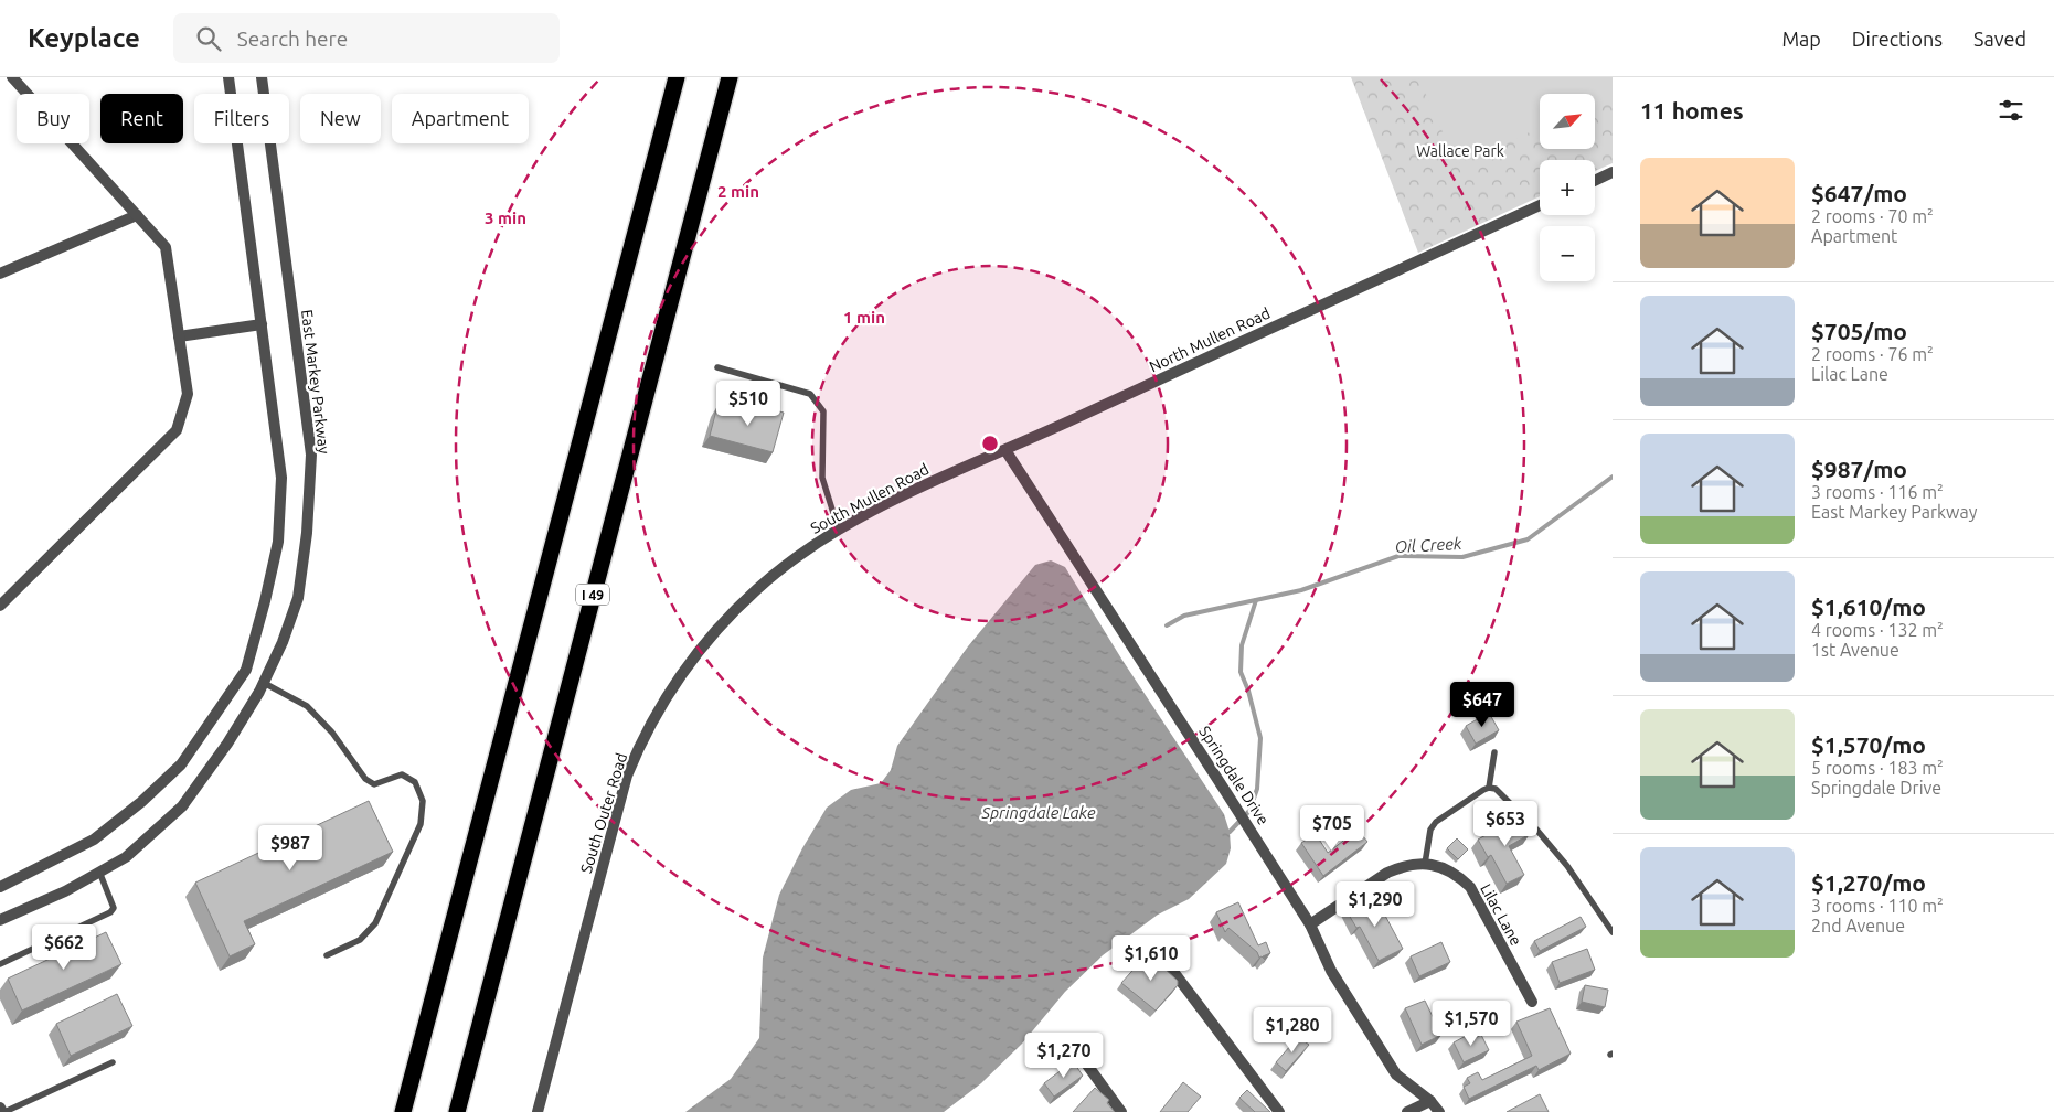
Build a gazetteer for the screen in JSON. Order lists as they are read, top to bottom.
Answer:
{
  "streets": {
    "highway": ["I 49"],
    "street": [
      "North Mullen Road",
      "East Markey Parkway",
      "South Mullen Road",
      "Springdale Drive",
      "South Outer Road",
      "Lilac Lane"
    ]
  },
  "crossings": [
    ["North Mullen Road", "South Mullen Road"],
    ["North Mullen Road", "Springdale Drive"],
    ["South Mullen Road", "Springdale Drive"],
    ["South Mullen Road", "South Outer Road"],
    ["Springdale Drive", "Lilac Lane"]
  ],
  "water": ["Oil Creek", "Springdale Lake"],
  "parks": ["Wallace Park"],
  "north": "top right",
  "page": {
    "header": "Keyplace",
    "search": "Search here",
    "nav": ["Map", "Directions", "Saved"],
    "heading": "11 homes",
    "map_buttons": ["+", "−"],
    "chip": [
      "Buy",
      "Rent",
      "Filters",
      "New",
      "Apartment"
    ],
    "list": [
      {
        "name": "$647/mo",
        "note": "2 rooms · 70 m² · Apartment"
      },
      {
        "name": "$705/mo",
        "note": "2 rooms · 76 m² · Lilac Lane"
      },
      {
        "name": "$987/mo",
        "note": "3 rooms · 116 m² · East Markey Parkway"
      },
      {
        "name": "$1,610/mo",
        "note": "4 rooms · 132 m² · 1st Avenue"
      },
      {
        "name": "$1,570/mo",
        "note": "5 rooms · 183 m² · Springdale Drive"
      },
      {
        "name": "$1,270/mo",
        "note": "3 rooms · 110 m² · 2nd Avenue"
      }
    ],
    "price": [
      "$510",
      "$647",
      "$653",
      "$705",
      "$987",
      "$1,290",
      "$662",
      "$1,610",
      "$1,570",
      "$1,280",
      "$1,270"
    ]
  },
  "rings": ["2 min", "3 min", "1 min"]
}
